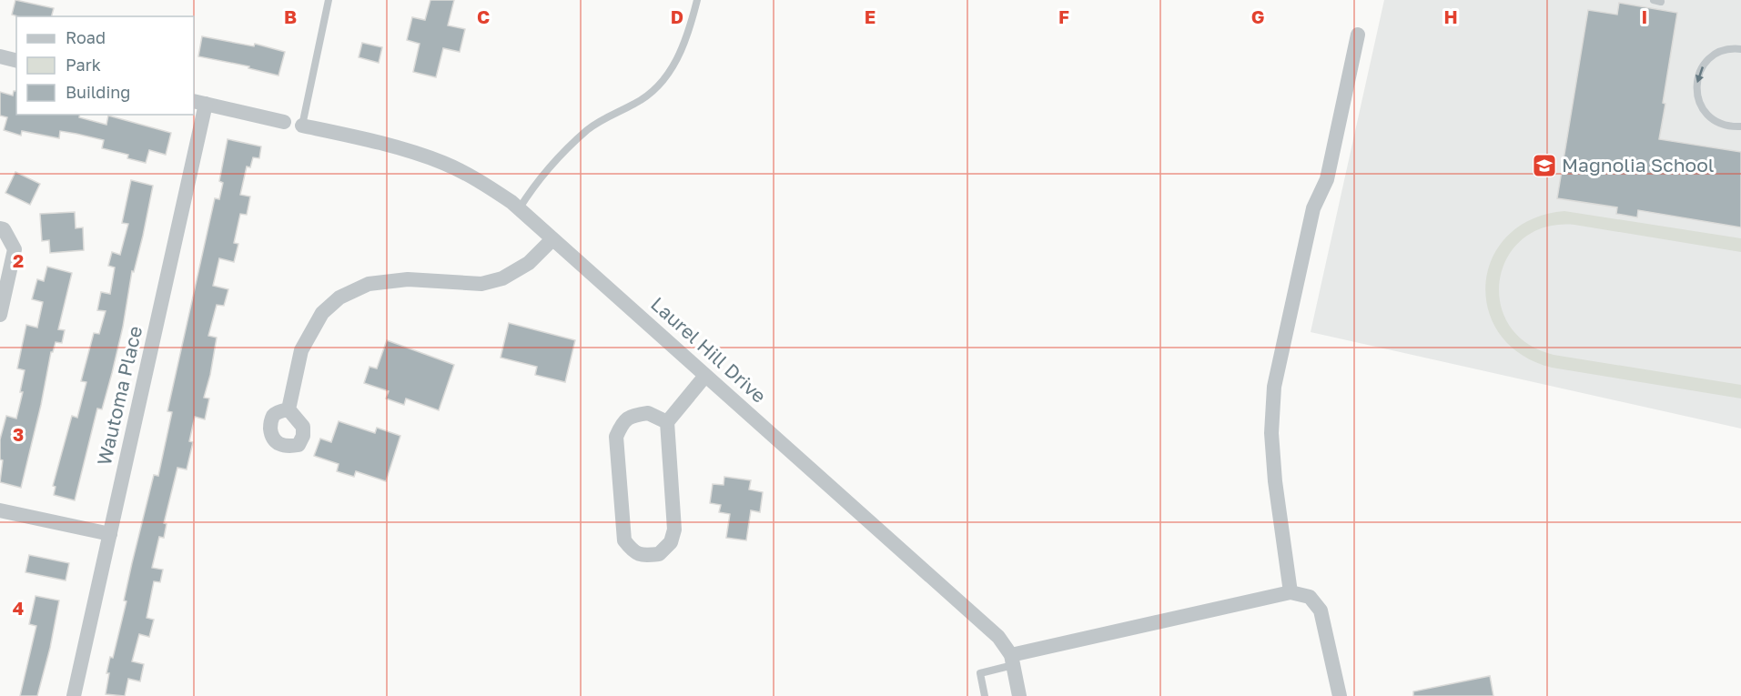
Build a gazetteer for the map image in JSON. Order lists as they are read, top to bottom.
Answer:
{
  "streets": {
    "street": ["Laurel Hill Drive", "Wautoma Place"]
  },
  "places": {
    "school or university": ["Magnolia School"]
  },
  "legend": ["Road", "Park", "Building"],
  "grid": {
    "columns": [
      "B",
      "C",
      "D",
      "E",
      "F",
      "G",
      "H",
      "I"
    ],
    "rows": ["2", "3", "4"]
  }
}
